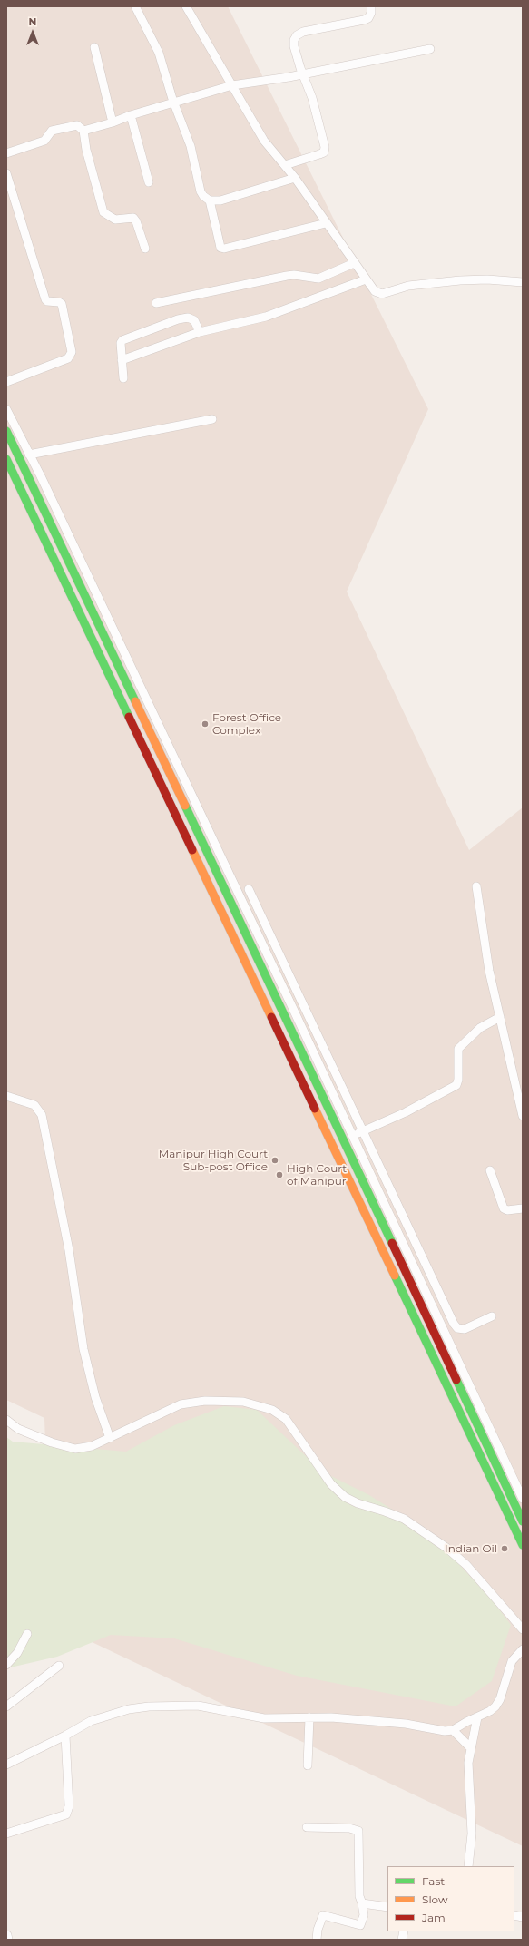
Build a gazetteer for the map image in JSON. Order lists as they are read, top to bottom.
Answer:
{
  "places": [
    "Forest Office Complex",
    "Manipur High Court Sub-post Office",
    "High Court of Manipur",
    "Indian Oil"
  ],
  "legend": ["Fast", "Slow", "Jam"],
  "north": "top"
}
